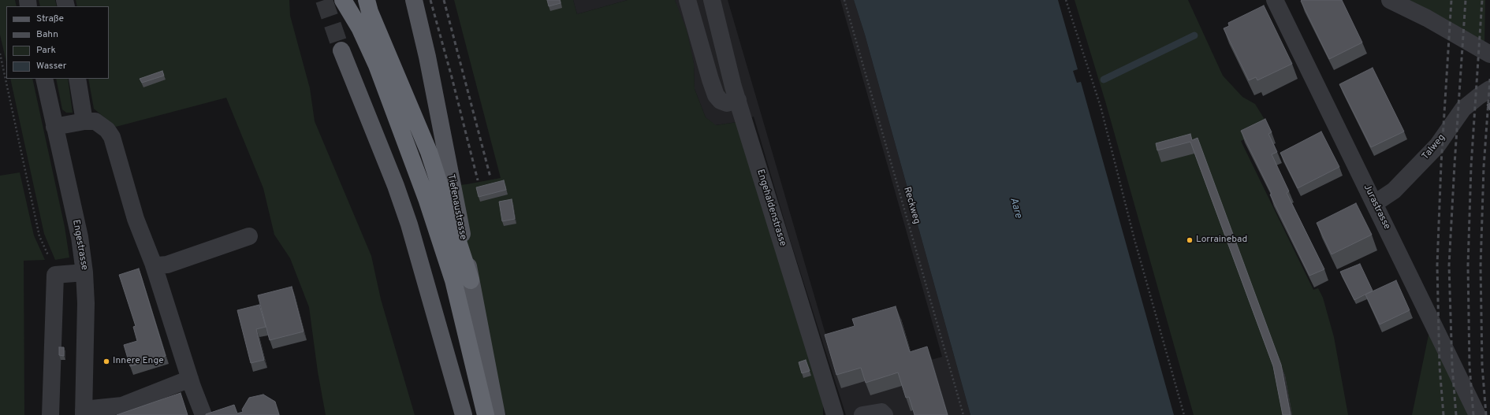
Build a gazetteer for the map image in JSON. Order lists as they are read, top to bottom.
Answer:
{
  "streets": {
    "main road": ["Tiefenaustrasse"],
    "street": [
      "Talweg",
      "Jurastrasse",
      "Engehaldenstrasse",
      "Engestrasse"
    ],
    "path": ["Reckweg"]
  },
  "crossings": [
    ["Talweg", "Jurastrasse"]
  ],
  "water": ["Aare"],
  "places": ["Lorrainebad", "Innere Enge"],
  "legend": [
    "Straße",
    "Bahn",
    "Park",
    "Wasser"
  ]
}
